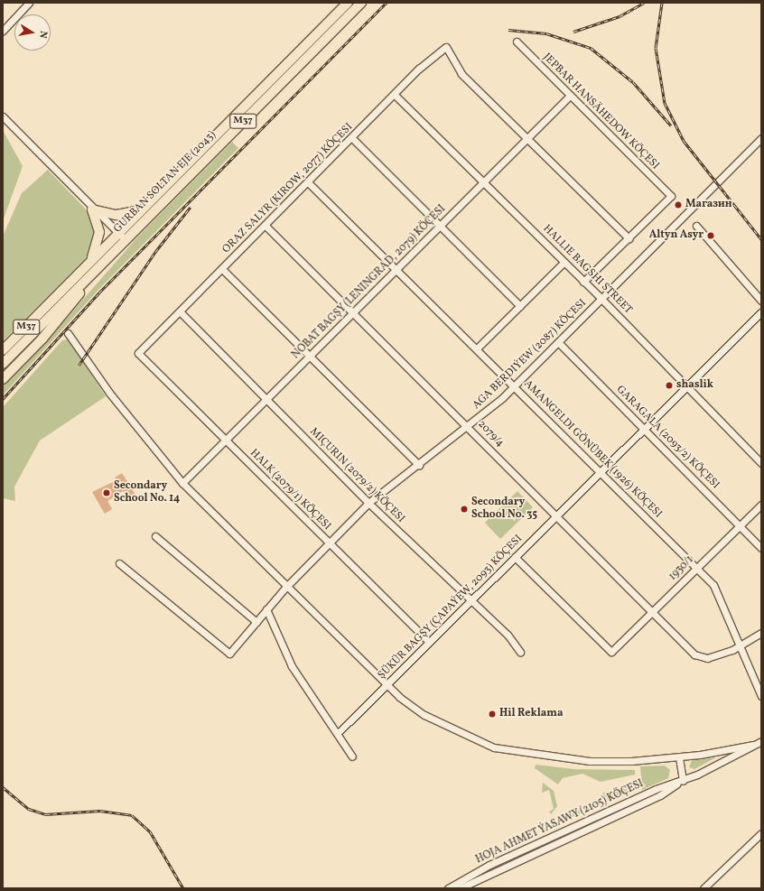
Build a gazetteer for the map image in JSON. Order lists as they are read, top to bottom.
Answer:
{
  "streets": {
    "highway": ["M37", "GURBAN SOLTAN EJE (2043)"],
    "street": [
      "JEPBAR HANSÄHEDOW KÖÇESI",
      "ORAZ SALYR (KIROW, 2077) KÖÇESI",
      "HALLIE BAGSHI STREET",
      "NOBAT BAGŞY (LENINGRAD, 2079) KÖÇESI",
      "AGA BERDIÝEW (2087) KÖÇESI",
      "2079/4",
      "GARAGALA (2093/2) KÖÇESI",
      "AMANGELDI GÖNÜBEK (1926) KÖÇESI",
      "MIÇURIN (2079/2) KÖÇESI",
      "HALK (2079/1) KÖÇESI",
      "1930/1",
      "ŞÜKÜR BAGŞY (ÇAPAÝEW, 2093) KÖÇESI",
      "HOJA AHMET ÝASAWY (2105) KÖÇESI"
    ]
  },
  "crossings": [
    ["JEPBAR HANSÄHEDOW KÖÇESI", "NOBAT BAGŞY (LENINGRAD, 2079) KÖÇESI"],
    ["ORAZ SALYR (KIROW, 2077) KÖÇESI", "HALLIE BAGSHI STREET"],
    ["ORAZ SALYR (KIROW, 2077) KÖÇESI", "NOBAT BAGŞY (LENINGRAD, 2079) KÖÇESI"],
    ["ORAZ SALYR (KIROW, 2077) KÖÇESI", "2079/4"],
    ["ORAZ SALYR (KIROW, 2077) KÖÇESI", "AMANGELDI GÖNÜBEK (1926) KÖÇESI"],
    ["ORAZ SALYR (KIROW, 2077) KÖÇESI", "MIÇURIN (2079/2) KÖÇESI"],
    ["ORAZ SALYR (KIROW, 2077) KÖÇESI", "HALK (2079/1) KÖÇESI"],
    ["HALLIE BAGSHI STREET", "NOBAT BAGŞY (LENINGRAD, 2079) KÖÇESI"],
    ["HALLIE BAGSHI STREET", "AGA BERDIÝEW (2087) KÖÇESI"],
    ["HALLIE BAGSHI STREET", "ŞÜKÜR BAGŞY (ÇAPAÝEW, 2093) KÖÇESI"],
    ["NOBAT BAGŞY (LENINGRAD, 2079) KÖÇESI", "2079/4"],
    ["NOBAT BAGŞY (LENINGRAD, 2079) KÖÇESI", "AMANGELDI GÖNÜBEK (1926) KÖÇESI"],
    ["NOBAT BAGŞY (LENINGRAD, 2079) KÖÇESI", "MIÇURIN (2079/2) KÖÇESI"],
    ["NOBAT BAGŞY (LENINGRAD, 2079) KÖÇESI", "HALK (2079/1) KÖÇESI"],
    ["NOBAT BAGŞY (LENINGRAD, 2079) KÖÇESI", "HOJA AHMET ÝASAWY (2105) KÖÇESI"],
    ["AGA BERDIÝEW (2087) KÖÇESI", "2079/4"],
    ["AGA BERDIÝEW (2087) KÖÇESI", "GARAGALA (2093/2) KÖÇESI"],
    ["AGA BERDIÝEW (2087) KÖÇESI", "AMANGELDI GÖNÜBEK (1926) KÖÇESI"],
    ["AGA BERDIÝEW (2087) KÖÇESI", "MIÇURIN (2079/2) KÖÇESI"],
    ["AGA BERDIÝEW (2087) KÖÇESI", "HALK (2079/1) KÖÇESI"],
    ["AGA BERDIÝEW (2087) KÖÇESI", "HOJA AHMET ÝASAWY (2105) KÖÇESI"],
    ["2079/4", "AMANGELDI GÖNÜBEK (1926) KÖÇESI"],
    ["2079/4", "1930/1"],
    ["2079/4", "ŞÜKÜR BAGŞY (ÇAPAÝEW, 2093) KÖÇESI"],
    ["GARAGALA (2093/2) KÖÇESI", "1930/1"],
    ["GARAGALA (2093/2) KÖÇESI", "ŞÜKÜR BAGŞY (ÇAPAÝEW, 2093) KÖÇESI"],
    ["AMANGELDI GÖNÜBEK (1926) KÖÇESI", "1930/1"],
    ["AMANGELDI GÖNÜBEK (1926) KÖÇESI", "ŞÜKÜR BAGŞY (ÇAPAÝEW, 2093) KÖÇESI"],
    ["MIÇURIN (2079/2) KÖÇESI", "ŞÜKÜR BAGŞY (ÇAPAÝEW, 2093) KÖÇESI"],
    ["HALK (2079/1) KÖÇESI", "ŞÜKÜR BAGŞY (ÇAPAÝEW, 2093) KÖÇESI"],
    ["1930/1", "ŞÜKÜR BAGŞY (ÇAPAÝEW, 2093) KÖÇESI"],
    ["ŞÜKÜR BAGŞY (ÇAPAÝEW, 2093) KÖÇESI", "HOJA AHMET ÝASAWY (2105) KÖÇESI"]
  ],
  "places": [
    "Магазин",
    "Altyn Asyr",
    "shaslik",
    "Secondary School No. 14",
    "Secondary School No. 35",
    "Hil Reklama"
  ],
  "north": "right"
}
